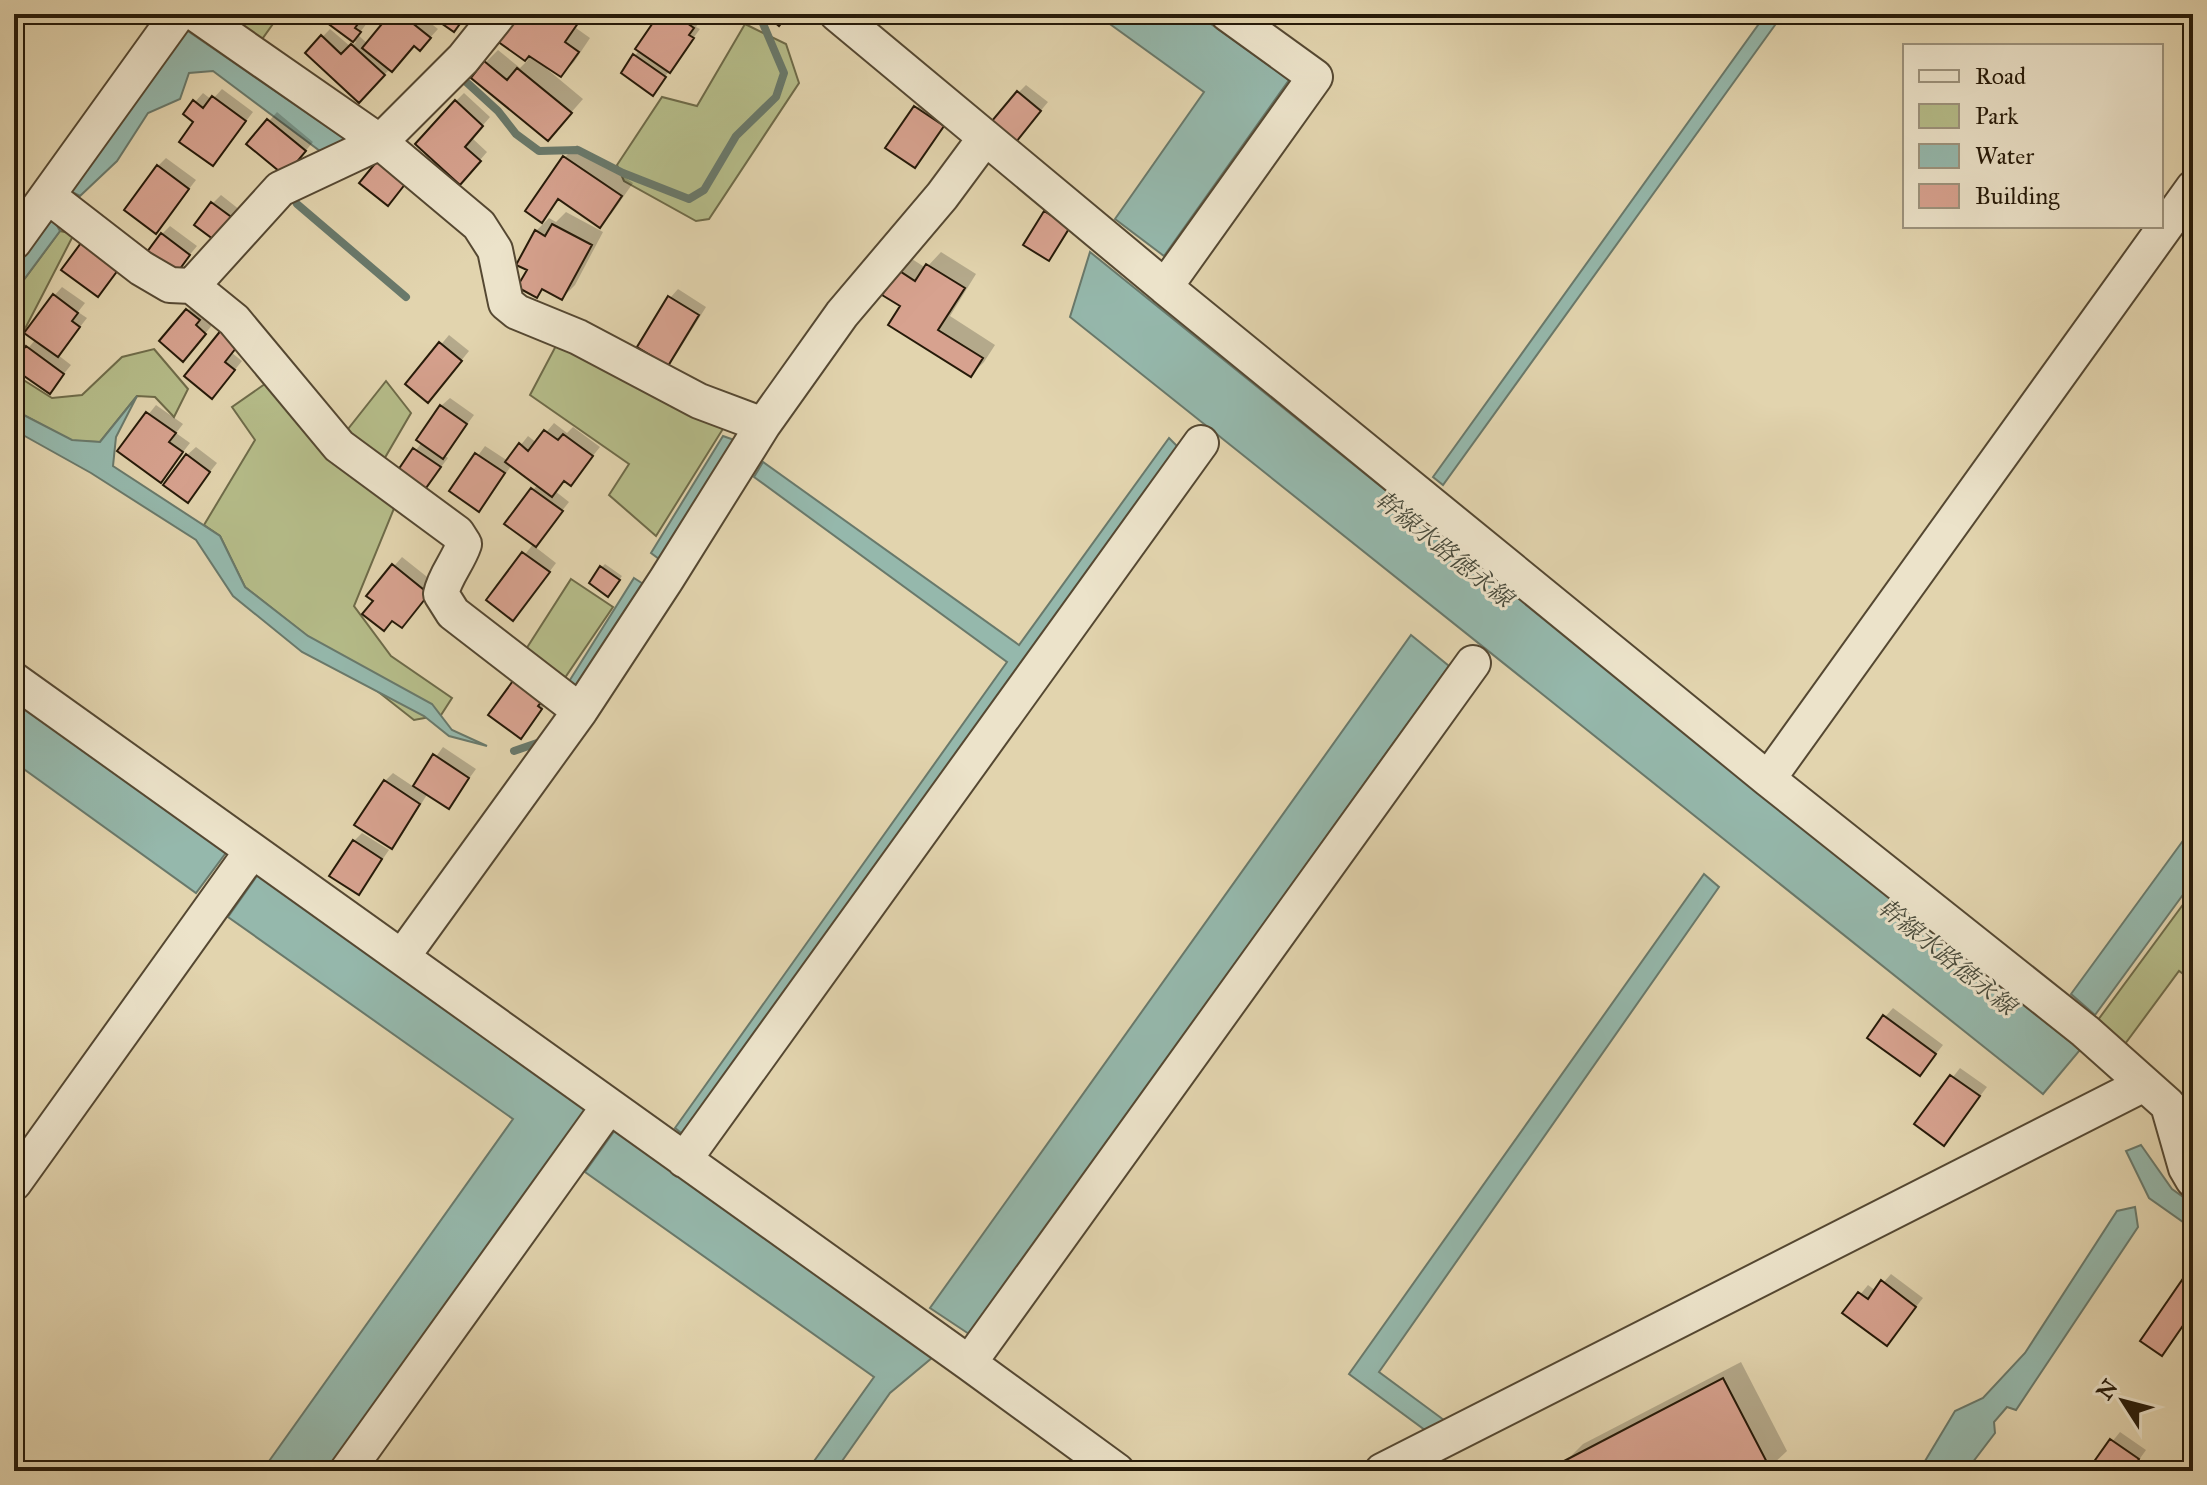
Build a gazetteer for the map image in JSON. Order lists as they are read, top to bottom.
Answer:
{
  "water": ["幹線水路徳永線"],
  "legend": [
    "Road",
    "Park",
    "Water",
    "Building"
  ],
  "north": "top left"
}
